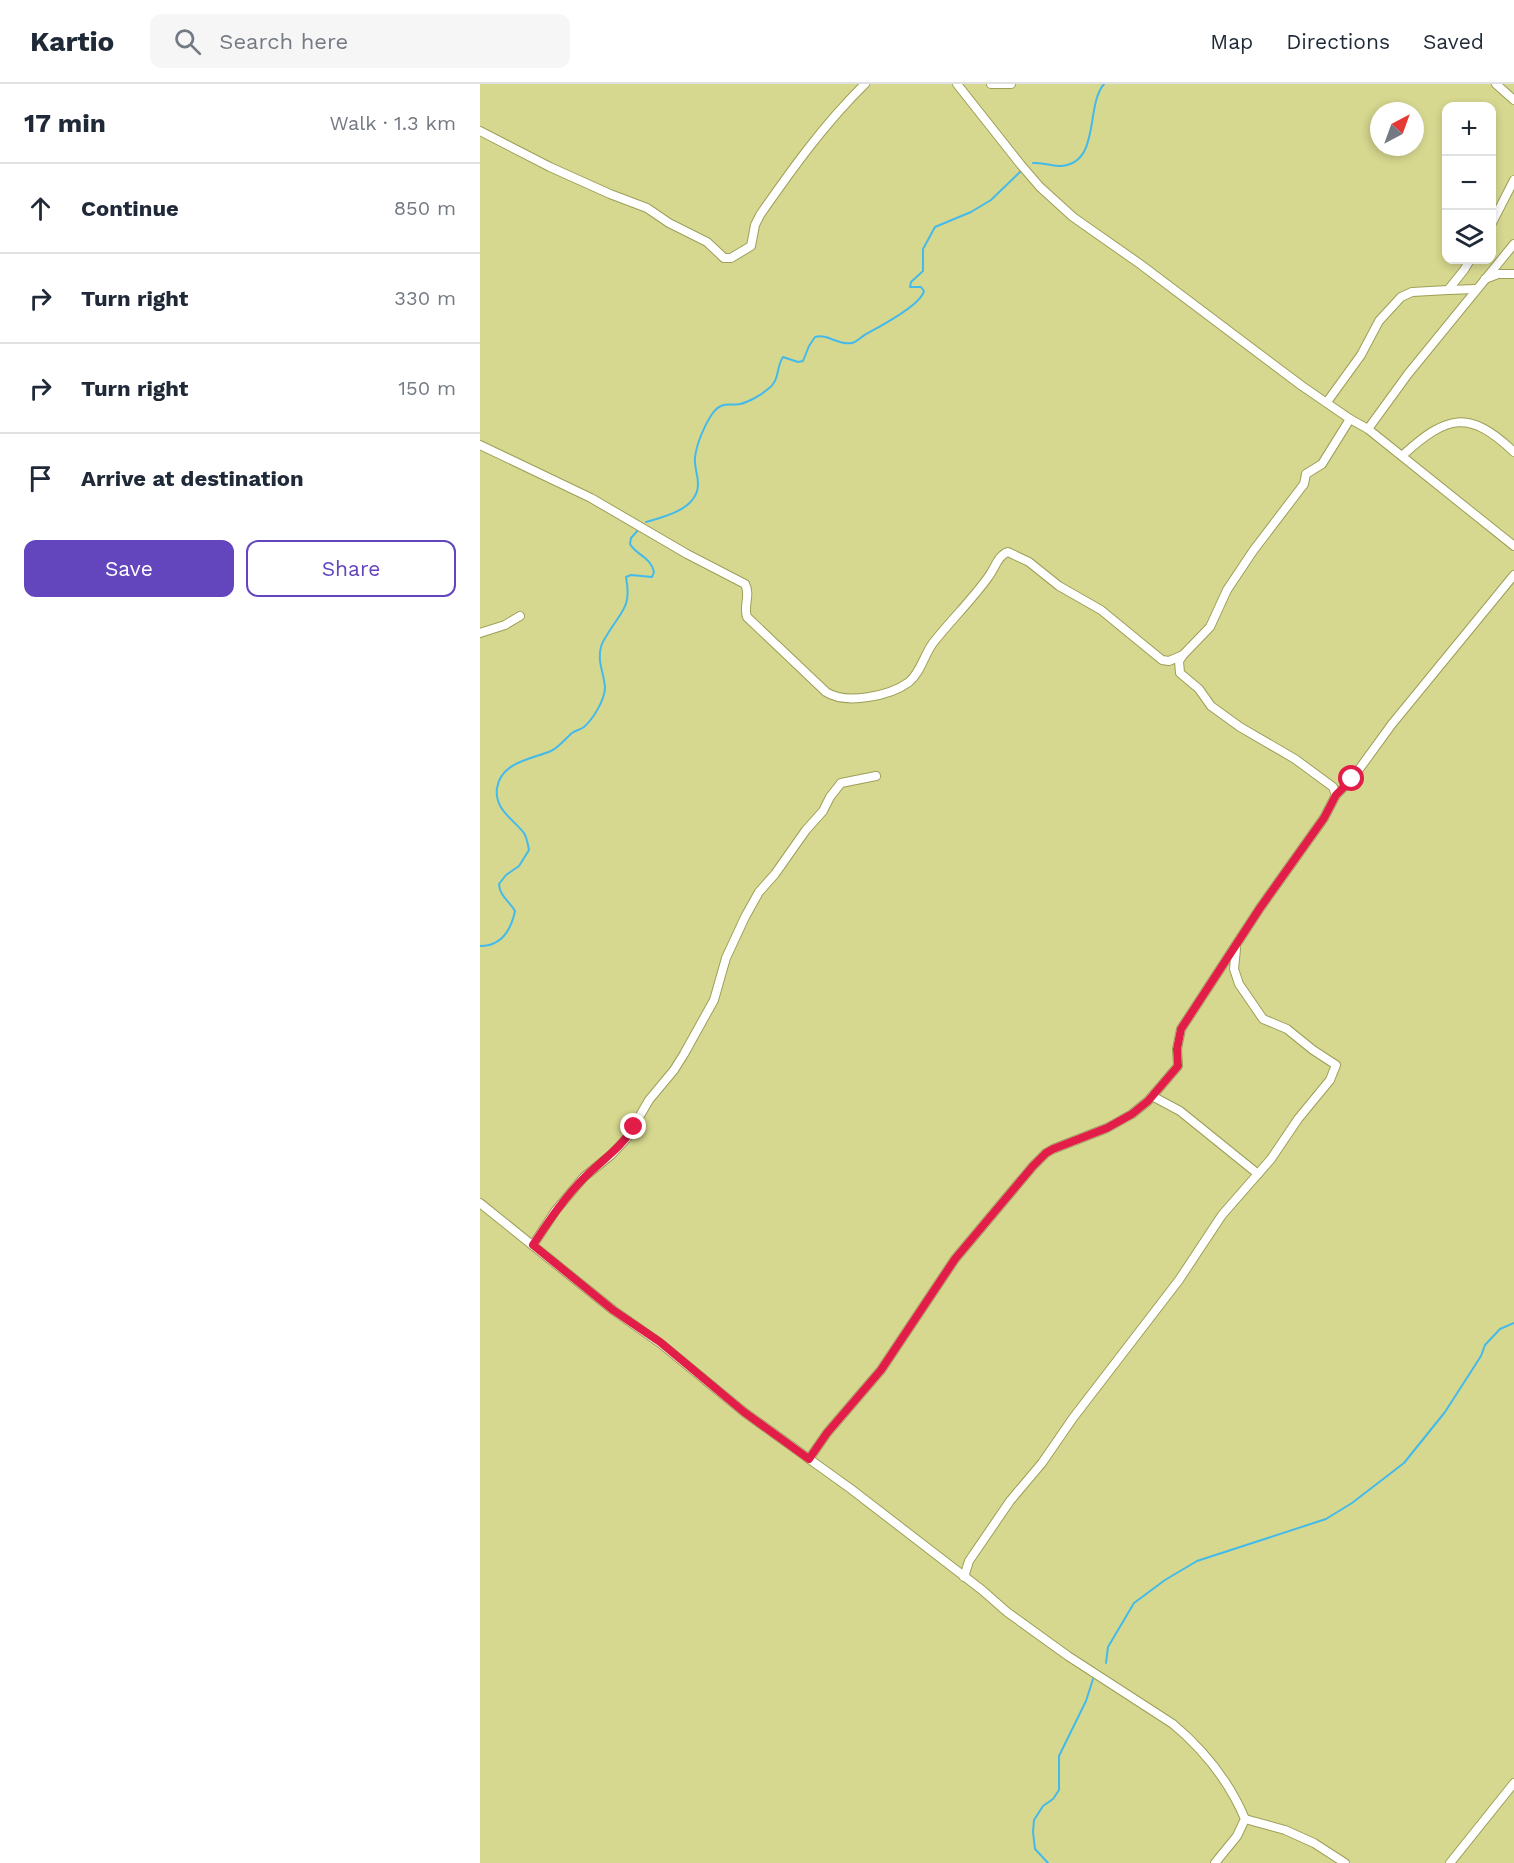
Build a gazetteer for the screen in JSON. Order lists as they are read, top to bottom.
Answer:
{
  "north": "top right",
  "page": {
    "header": "Kartio",
    "search": "Search here",
    "nav": ["Map", "Directions", "Saved"],
    "heading": ["17 min", "Walk · 1.3 km"],
    "map_buttons": ["+", "−"],
    "list": [
      ["Continue", "850 m"],
      ["Turn right", "330 m"],
      ["Turn right", "150 m"],
      "Arrive at destination"
    ],
    "buttons": ["Save", "Share"]
  }
}
